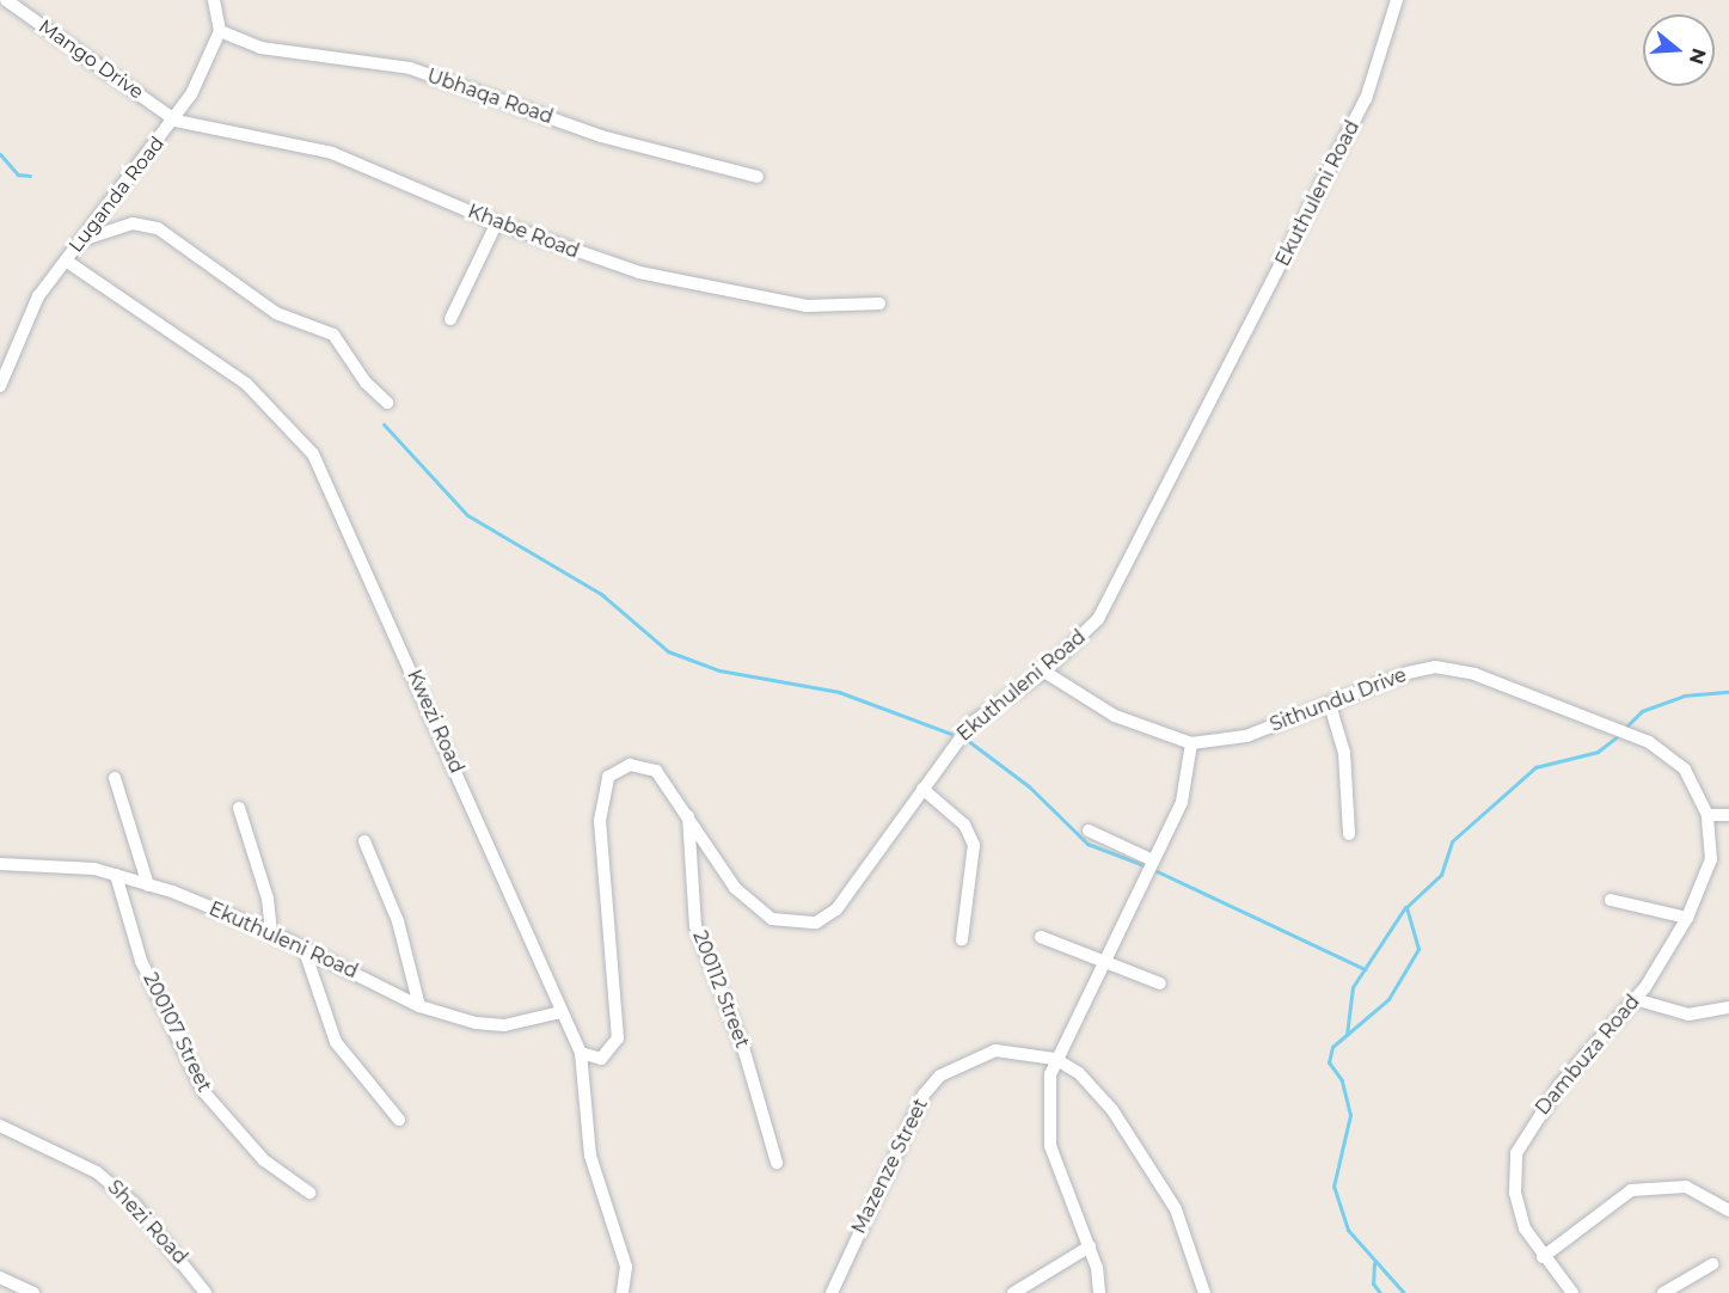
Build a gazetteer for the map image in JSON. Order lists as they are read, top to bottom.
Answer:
{
  "streets": {
    "street": [
      "Mango Drive",
      "Ubhaqa Road",
      "Ekuthuleni Road",
      "Luganda Road",
      "Khabe Road",
      "Sithundu Drive",
      "Kwezi Road",
      "200112 Street",
      "200107 Street",
      "Dambuza Road",
      "Mazenze Street",
      "Shezi Road"
    ]
  },
  "crossings": [
    ["Mango Drive", "Luganda Road"],
    ["Mango Drive", "Khabe Road"],
    ["Ubhaqa Road", "Luganda Road"],
    ["Ekuthuleni Road", "Sithundu Drive"],
    ["Ekuthuleni Road", "Kwezi Road"],
    ["Ekuthuleni Road", "200112 Street"],
    ["Ekuthuleni Road", "200107 Street"],
    ["Luganda Road", "Khabe Road"],
    ["Luganda Road", "Kwezi Road"],
    ["Sithundu Drive", "Dambuza Road"]
  ],
  "north": "right"
}
